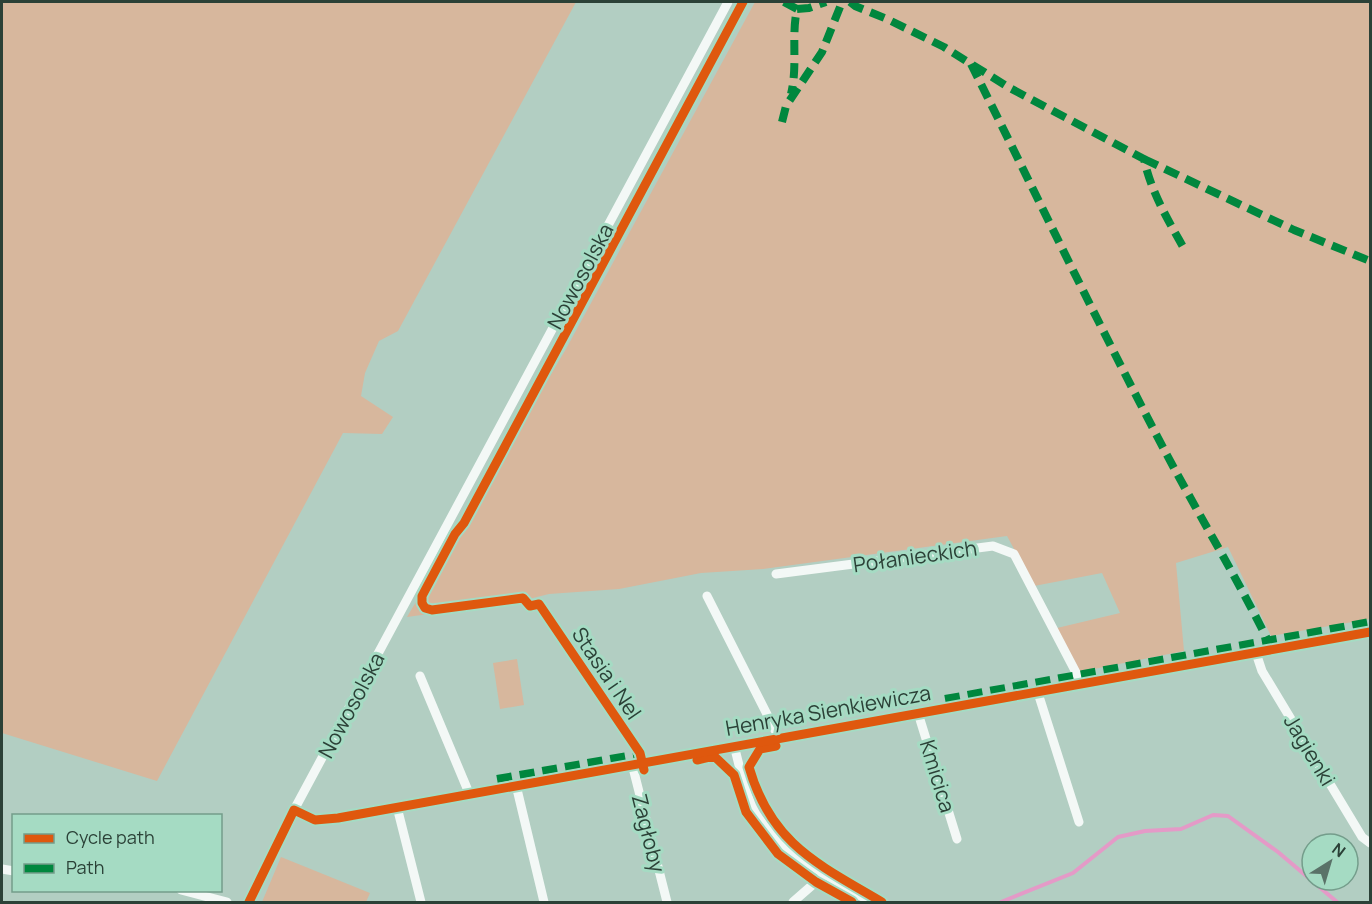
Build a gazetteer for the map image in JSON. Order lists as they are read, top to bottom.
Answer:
{
  "streets": {
    "street": [
      "Nowosolska",
      "Połanieckich",
      "Stasia i Nel",
      "Henryka Sienkiewicza",
      "Jagienki",
      "Kmicica",
      "Zagłoby"
    ]
  },
  "crossings": [
    ["Nowosolska", "Henryka Sienkiewicza"],
    ["Połanieckich", "Henryka Sienkiewicza"],
    ["Stasia i Nel", "Henryka Sienkiewicza"],
    ["Stasia i Nel", "Zagłoby"],
    ["Henryka Sienkiewicza", "Jagienki"],
    ["Henryka Sienkiewicza", "Kmicica"],
    ["Henryka Sienkiewicza", "Zagłoby"]
  ],
  "legend": ["Cycle path", "Path"],
  "north": "top right"
}
